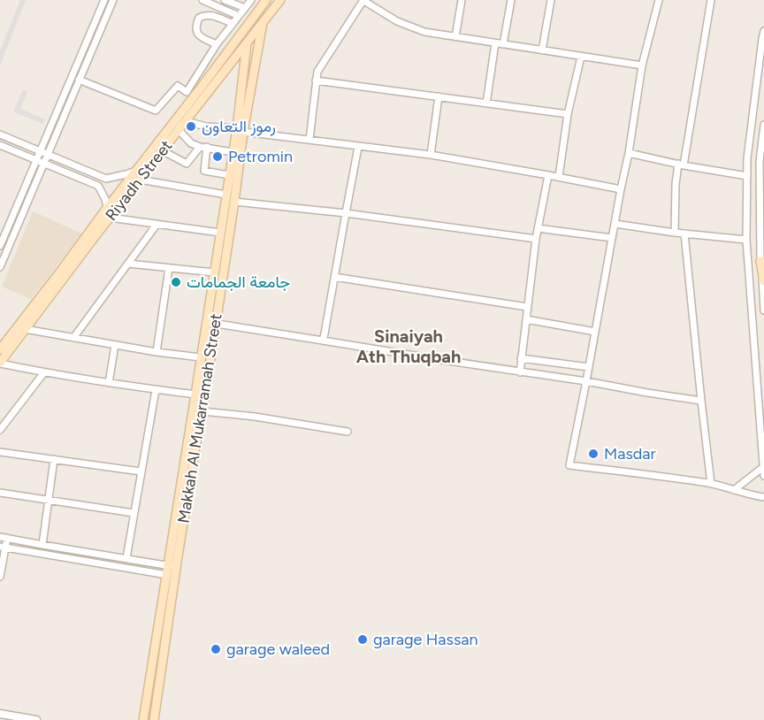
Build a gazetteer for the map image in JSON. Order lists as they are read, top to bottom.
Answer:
{
  "streets": {
    "main road": ["Riyadh Street", "Makkah Al Mukarramah Street"]
  },
  "crossings": [
    ["Riyadh Street", "Makkah Al Mukarramah Street"]
  ],
  "districts": ["Sinaiyah Ath Thuqbah"],
  "places": [
    "رموز التعاون",
    "Petromin",
    "جامعة الجمامات",
    "Masdar",
    "garage Hassan",
    "garage waleed"
  ]
}
